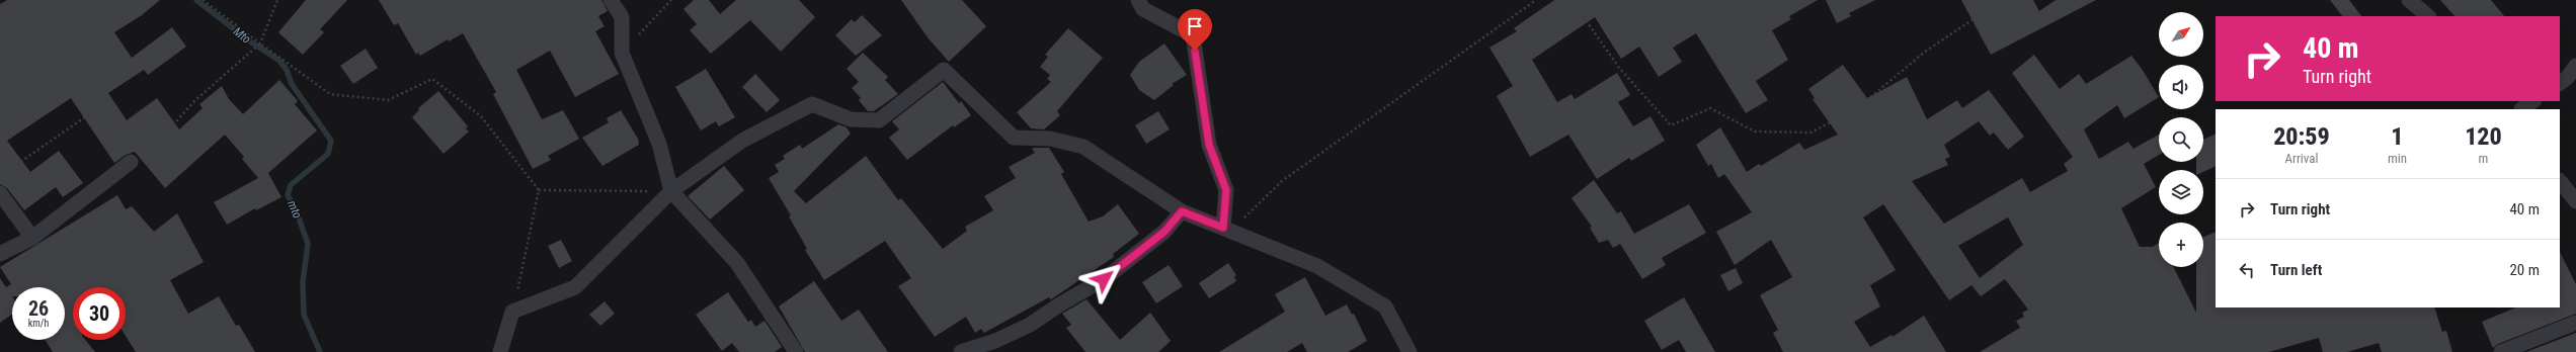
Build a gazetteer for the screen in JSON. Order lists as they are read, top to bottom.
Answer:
{
  "water": ["Mto", "mto"],
  "north": "top right",
  "page": {
    "map_buttons": "+",
    "turn": ["40 m", "Turn right"],
    "eta": [
      "20:59",
      "Arrival",
      "1",
      "min",
      "120",
      "m"
    ],
    "list": [
      {
        "name": "Turn right",
        "value": "40 m"
      },
      {
        "name": "Turn left",
        "value": "20 m"
      }
    ],
    "speed": "26 km/h",
    "limit": "30"
  }
}
